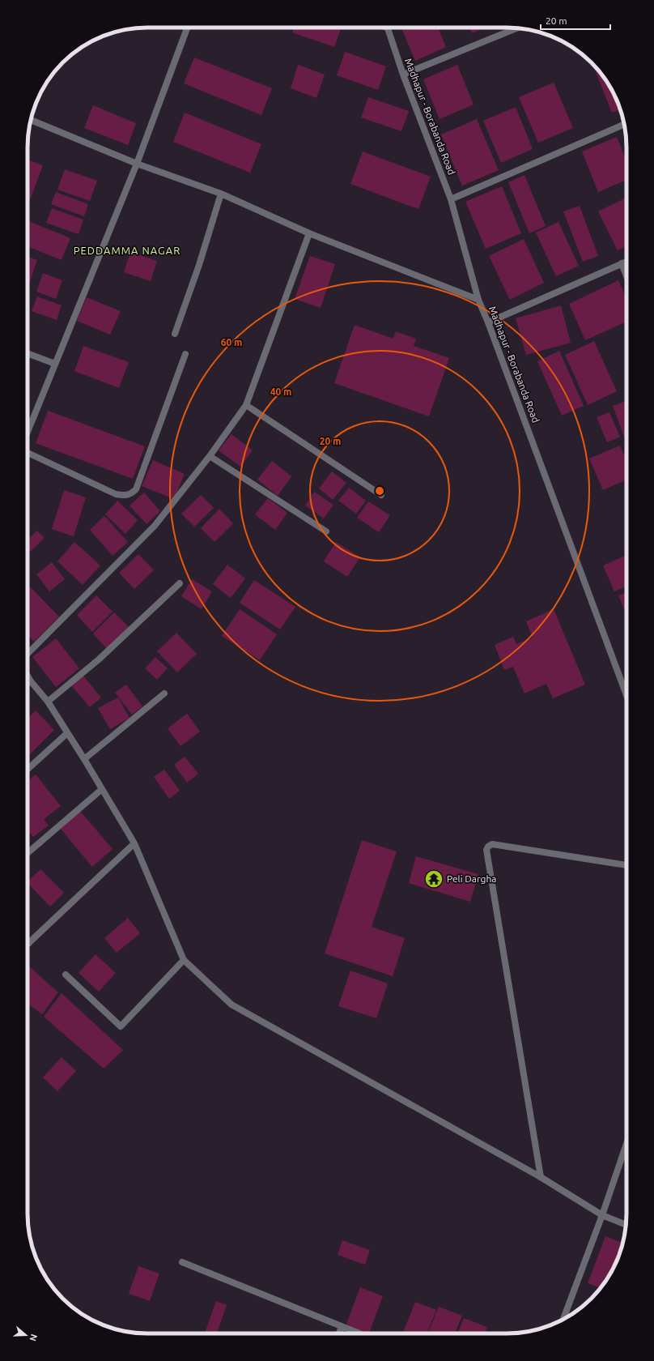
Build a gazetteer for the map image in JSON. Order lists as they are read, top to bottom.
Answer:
{
  "streets": {
    "street": ["Madhapur - Borabanda Road"]
  },
  "districts": ["PEDDAMMA NAGAR"],
  "places": {
    "temple": ["Peli Dargha"]
  },
  "scale_bar": "20 m",
  "north": "right",
  "rings": ["60 m", "40 m", "20 m"]
}
